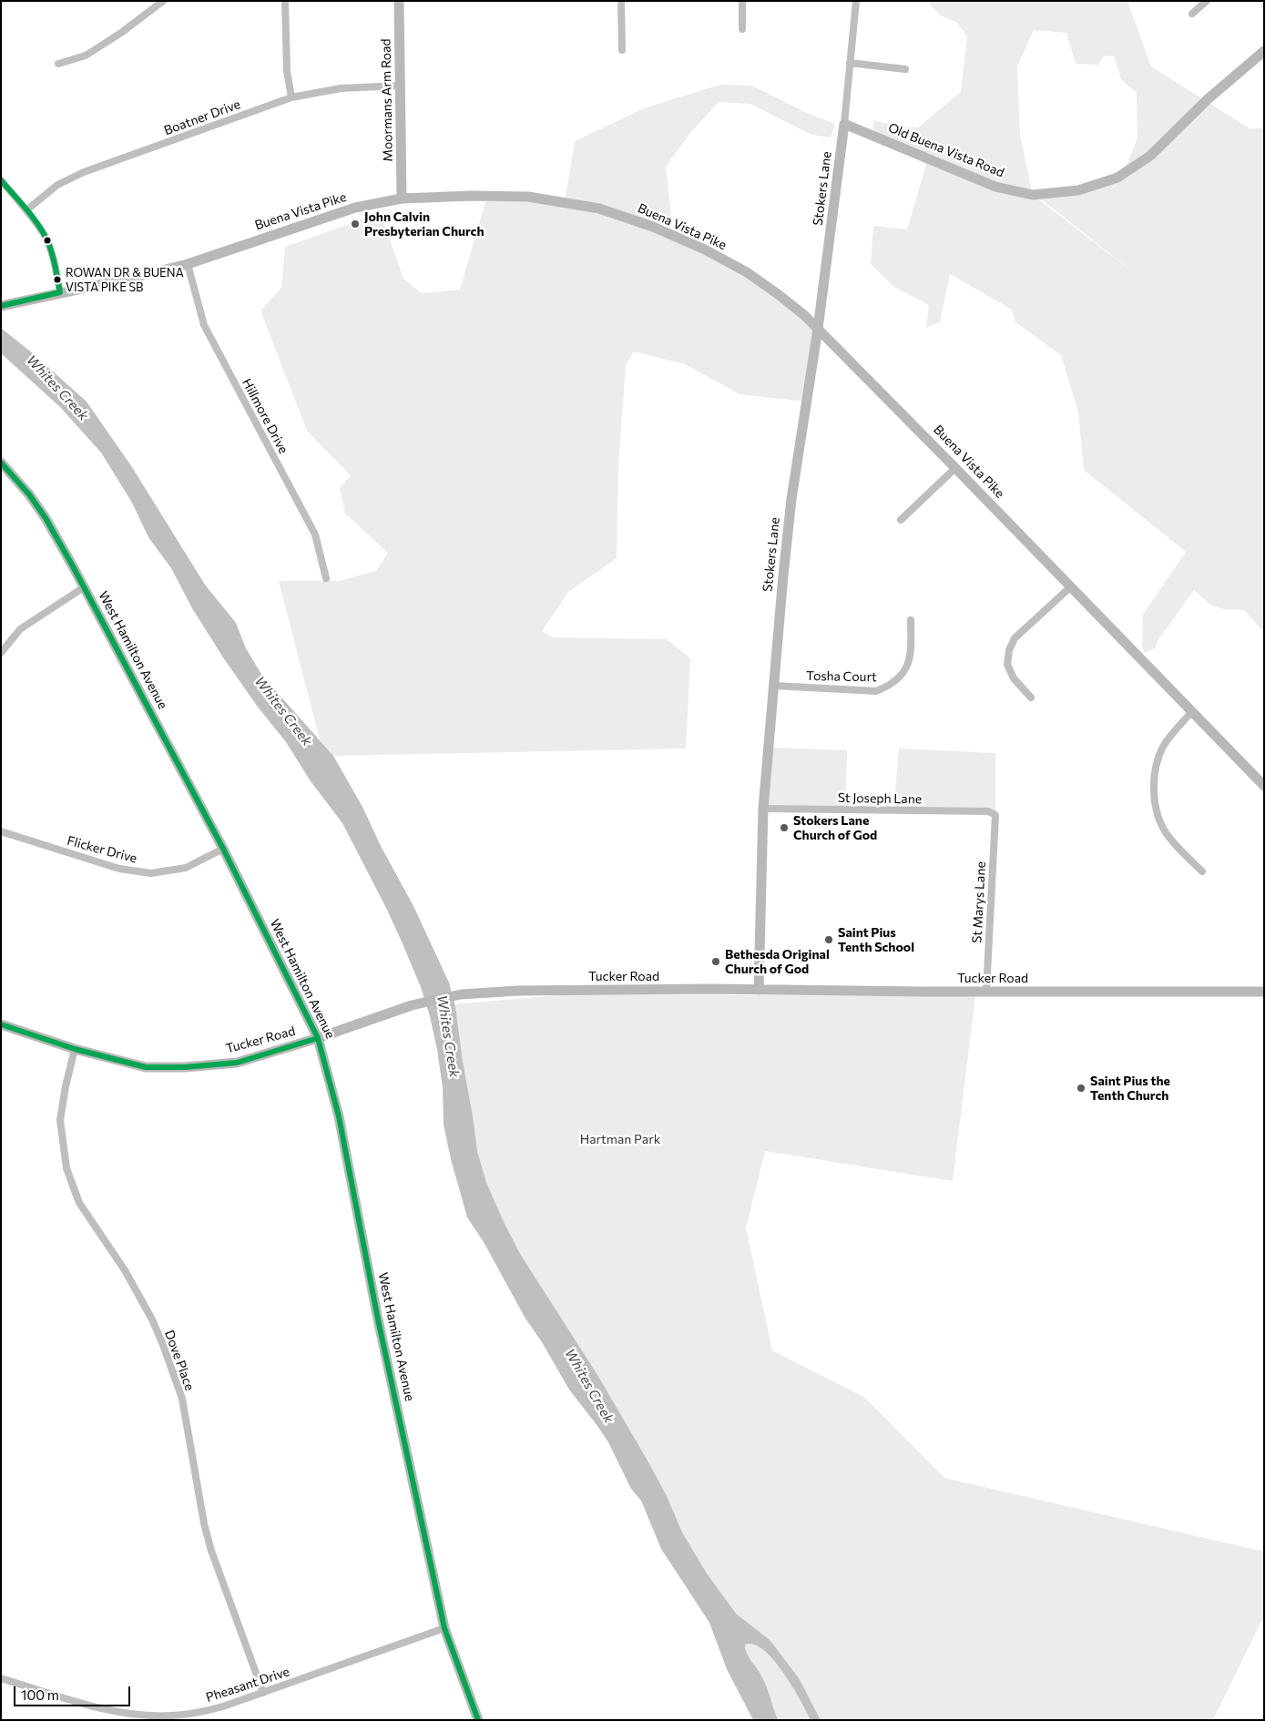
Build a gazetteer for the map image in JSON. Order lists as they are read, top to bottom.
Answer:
{
  "streets": {
    "street": [
      "Moormans Arm Road",
      "Boatner Drive",
      "Old Buena Vista Road",
      "Stokers Lane",
      "Buena Vista Pike",
      "Hillmore Drive",
      "West Hamilton Avenue",
      "Tosha Court",
      "St Joseph Lane",
      "Flicker Drive",
      "St Marys Lane",
      "Tucker Road",
      "Dove Place",
      "Pheasant Drive"
    ]
  },
  "crossings": [
    ["Moormans Arm Road", "Boatner Drive"],
    ["Moormans Arm Road", "Buena Vista Pike"],
    ["Old Buena Vista Road", "Stokers Lane"],
    ["Stokers Lane", "Buena Vista Pike"],
    ["Stokers Lane", "Tosha Court"],
    ["Stokers Lane", "St Joseph Lane"],
    ["Stokers Lane", "Tucker Road"],
    ["Buena Vista Pike", "Hillmore Drive"],
    ["West Hamilton Avenue", "Flicker Drive"],
    ["West Hamilton Avenue", "Tucker Road"],
    ["West Hamilton Avenue", "Pheasant Drive"],
    ["St Joseph Lane", "St Marys Lane"],
    ["St Marys Lane", "Tucker Road"],
    ["Tucker Road", "Dove Place"],
    ["Dove Place", "Pheasant Drive"]
  ],
  "water": ["Whites Creek"],
  "parks": ["Hartman Park"],
  "places": [
    "John Calvin Presbyterian Church",
    "ROWAN DR & BUENA VISTA PIKE SB",
    "Stokers Lane Church of God",
    "Saint Pius Tenth School",
    "Bethesda Original Church of God",
    "Saint Pius the Tenth Church"
  ],
  "scale_bar": "100 m"
}
